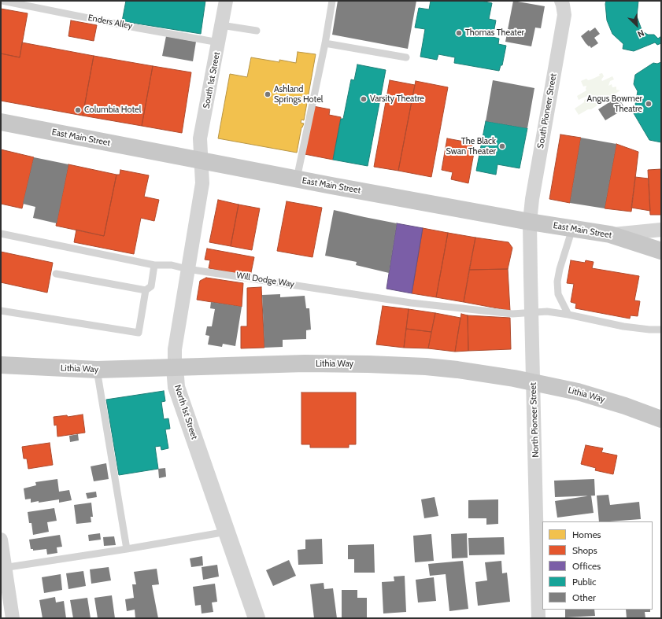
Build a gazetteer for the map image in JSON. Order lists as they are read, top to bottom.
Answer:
{
  "streets": {
    "main road": ["East Main Street", "Lithia Way"],
    "street": [
      "South 1st Street",
      "South Pioneer Street",
      "North 1st Street",
      "North Pioneer Street"
    ],
    "lane": ["Enders Alley", "Will Dodge Way"]
  },
  "crossings": [
    ["Enders Alley", "South 1st Street"],
    ["South 1st Street", "East Main Street"],
    ["South 1st Street", "North 1st Street"],
    ["South Pioneer Street", "East Main Street"],
    ["South Pioneer Street", "North Pioneer Street"],
    ["East Main Street", "North 1st Street"],
    ["East Main Street", "North Pioneer Street"],
    ["Will Dodge Way", "North 1st Street"],
    ["Will Dodge Way", "North Pioneer Street"],
    ["Lithia Way", "North 1st Street"],
    ["Lithia Way", "North Pioneer Street"]
  ],
  "places": [
    "Thomas Theater",
    "Ashland Springs Hotel",
    "Varsity Theatre",
    "Angus Bowmer Theatre",
    "Columbia Hotel",
    "The Black Swan Theater"
  ],
  "legend": [
    "Homes",
    "Shops",
    "Offices",
    "Public",
    "Other"
  ],
  "north": "bottom right"
}
